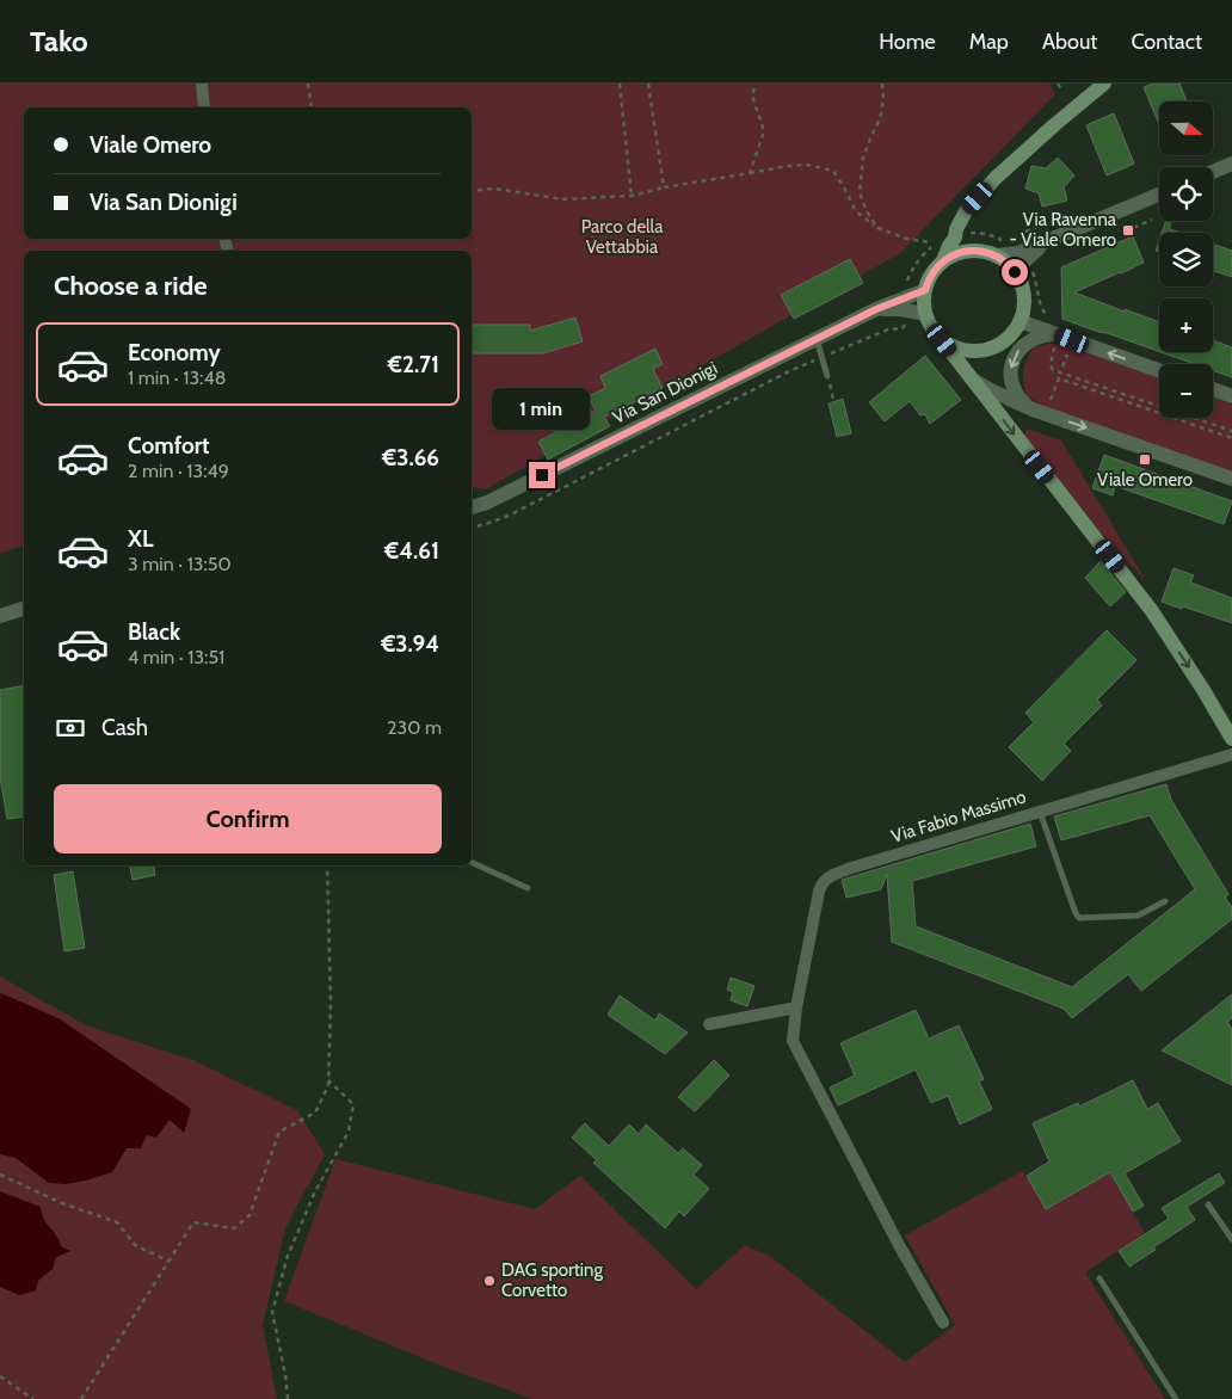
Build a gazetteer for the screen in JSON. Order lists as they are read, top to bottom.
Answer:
{
  "streets": {
    "street": ["Via San Dionigi", "Via Fabio Massimo"]
  },
  "parks": ["Parco della Vettabbia"],
  "places": {
    "transit": ["Via Ravenna - Viale Omero", "Viale Omero"],
    "other": ["DAG sporting Corvetto"]
  },
  "north": "right",
  "page": {
    "header": "Tako",
    "nav": [
      "Home",
      "Map",
      "About",
      "Contact"
    ],
    "map_buttons": ["+", "−"],
    "banner": ["Viale Omero", "Via San Dionigi"],
    "heading": "Choose a ride",
    "list": [
      {
        "name": "Economy",
        "note": "1 min · 13:48",
        "value": "€2.71"
      },
      {
        "name": "Comfort",
        "note": "2 min · 13:49",
        "value": "€3.66"
      },
      {
        "name": "XL",
        "note": "3 min · 13:50",
        "value": "€4.61"
      },
      {
        "name": "Black",
        "note": "4 min · 13:51",
        "value": "€3.94"
      }
    ],
    "bubble": "1 min",
    "pay": ["Cash", "230 m"],
    "buttons": "Confirm"
  }
}
